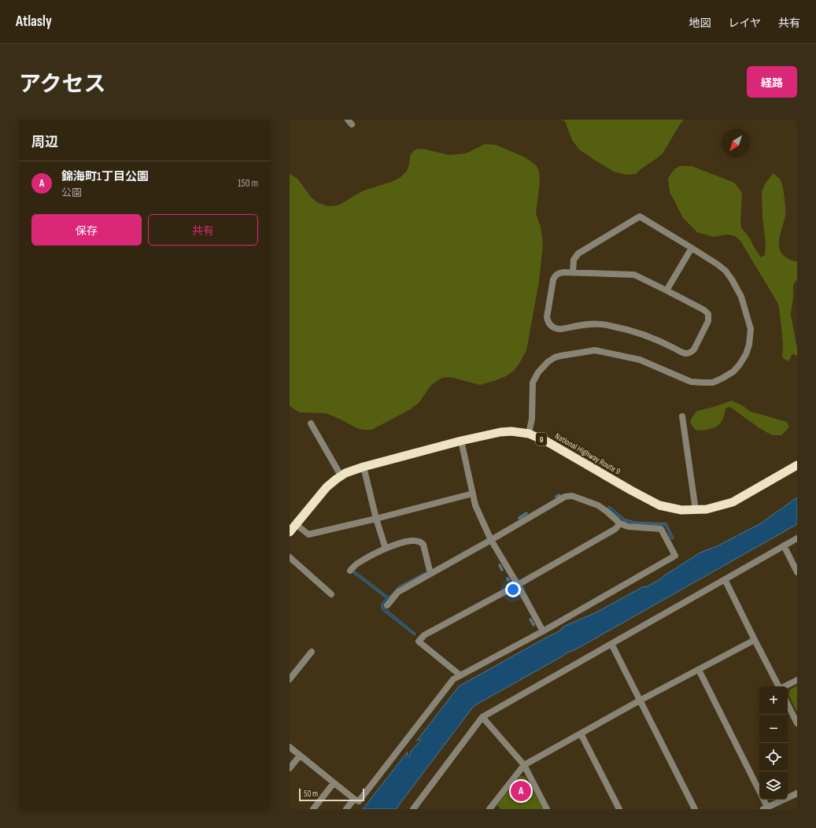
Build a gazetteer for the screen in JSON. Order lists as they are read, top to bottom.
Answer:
{
  "streets": {
    "highway": ["9", "National Highway Route 9"]
  },
  "scale_bar": "50 m",
  "north": "bottom left",
  "page": {
    "header": "Atlasly",
    "nav": ["地図", "レイヤ", "共有"],
    "title": "アクセス",
    "buttons": [
      "経路",
      ["保存", "共有"]
    ],
    "heading": "周辺",
    "list": [
      {
        "mark": "A",
        "name": "錦海町1丁目公園",
        "note": "公園",
        "value": "150 m"
      }
    ],
    "map_buttons": ["+", "−"],
    "pins": "A",
    "scale": "50 m"
  }
}
